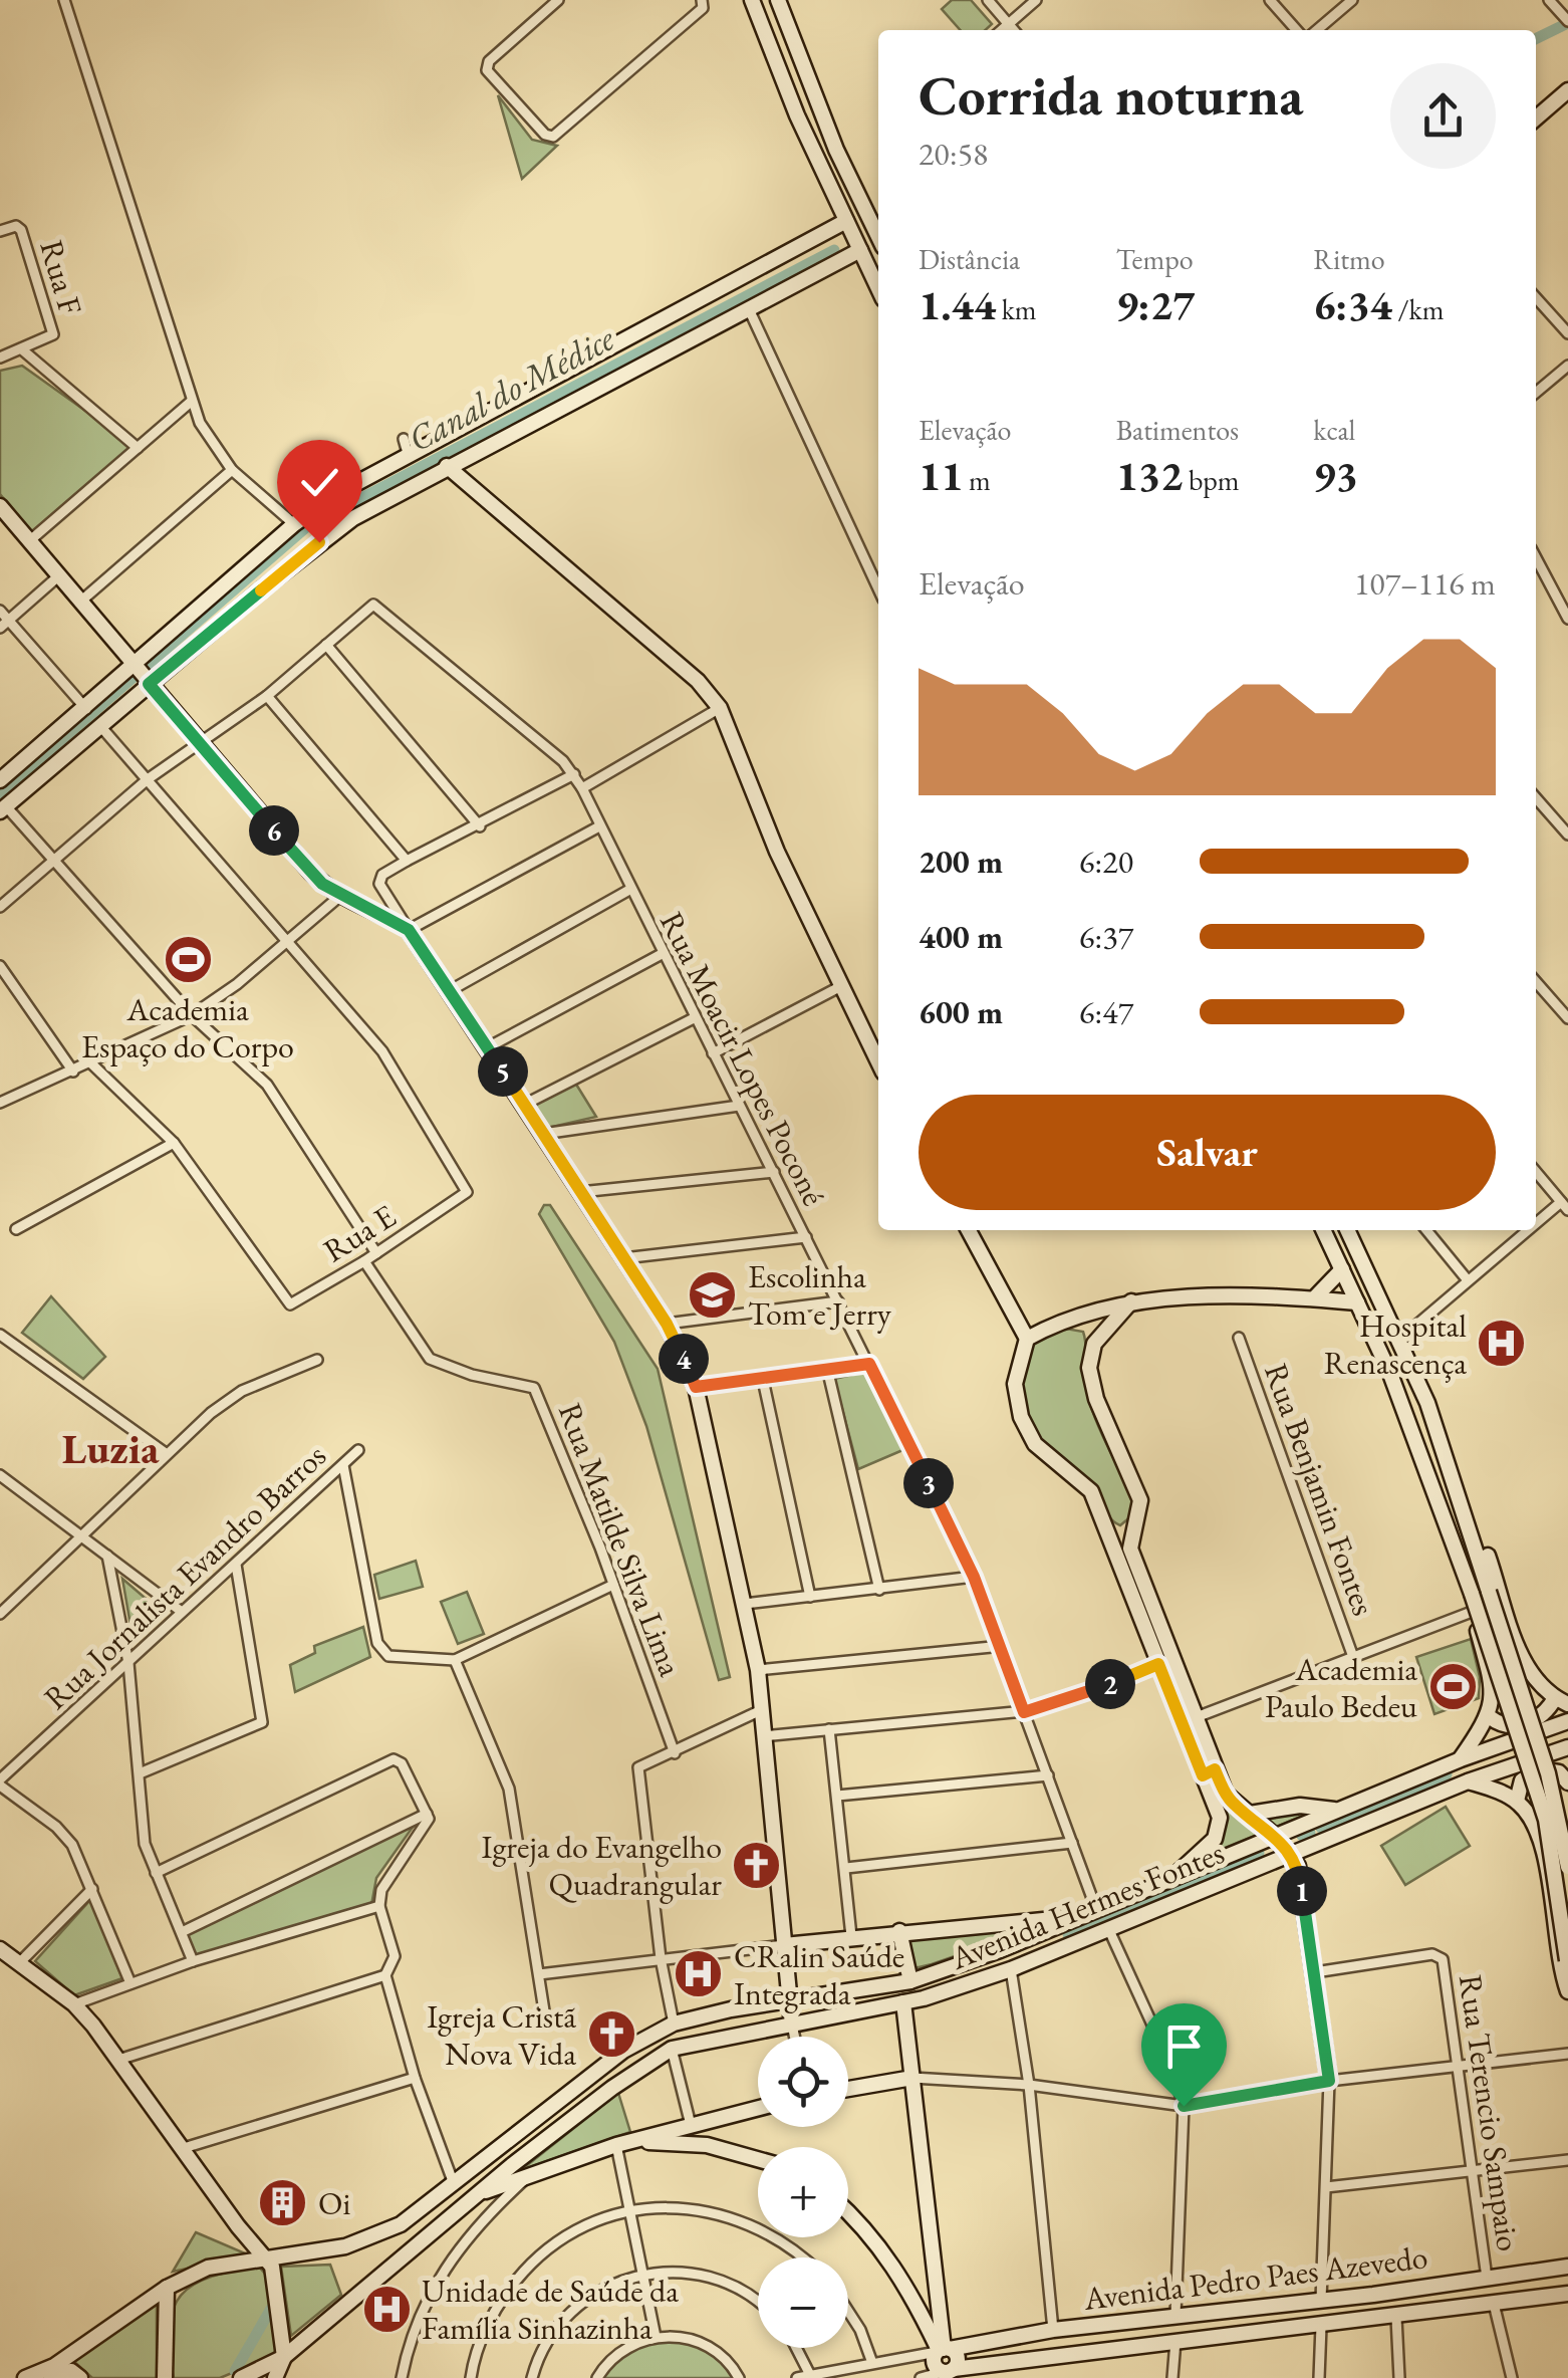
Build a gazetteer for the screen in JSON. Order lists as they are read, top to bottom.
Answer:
{
  "streets": {
    "street": [
      "Rua F",
      "Rua Moacir Lopes Poconé",
      "Rua E",
      "Rua Benjamin Fontes",
      "Rua Matilde Silva Lima",
      "Rua Jornalista Evandro Barros",
      "Avenida Hermes Fontes",
      "Rua Terencio Sampaio",
      "Avenida Pedro Paes Azevedo"
    ]
  },
  "crossings": [
    ["Rua Moacir Lopes Poconé", "Avenida Hermes Fontes"],
    ["Rua E", "Rua Matilde Silva Lima"],
    ["Rua Terencio Sampaio", "Avenida Pedro Paes Azevedo"]
  ],
  "districts": ["Luzia"],
  "water": ["Canal do Médice"],
  "places": {
    "sports": ["Academia Espaço do Corpo", "Academia Paulo Bedeu"],
    "school or university": ["Escolinha Tom e Jerry"],
    "hospital": ["Hospital Renascença", "CRalin Saúde Integrada", "Unidade de Saúde da Família Sinhazinha"],
    "church": ["Igreja do Evangelho Quadrangular", "Igreja Cristã Nova Vida"],
    "building": ["Oi"]
  },
  "page": {
    "heading": ["Corrida noturna", "20:58"],
    "stats": [
      ["Distância", "1.44 km"],
      ["Tempo", "9:27"],
      ["Ritmo", "6:34 /km"],
      ["Elevação", "11 m"],
      ["Batimentos", "132 bpm"],
      ["kcal", "93"]
    ],
    "chart": ["Elevação", "107–116 m"],
    "pins": [
      "6",
      "5",
      "4",
      "3",
      "2",
      "1"
    ],
    "list": [
      {
        "name": "200 m",
        "note": "6:20"
      },
      {
        "name": "400 m",
        "note": "6:37"
      },
      {
        "name": "600 m",
        "note": "6:47"
      }
    ],
    "buttons": "Salvar",
    "map_buttons": ["+", "−"]
  }
}
